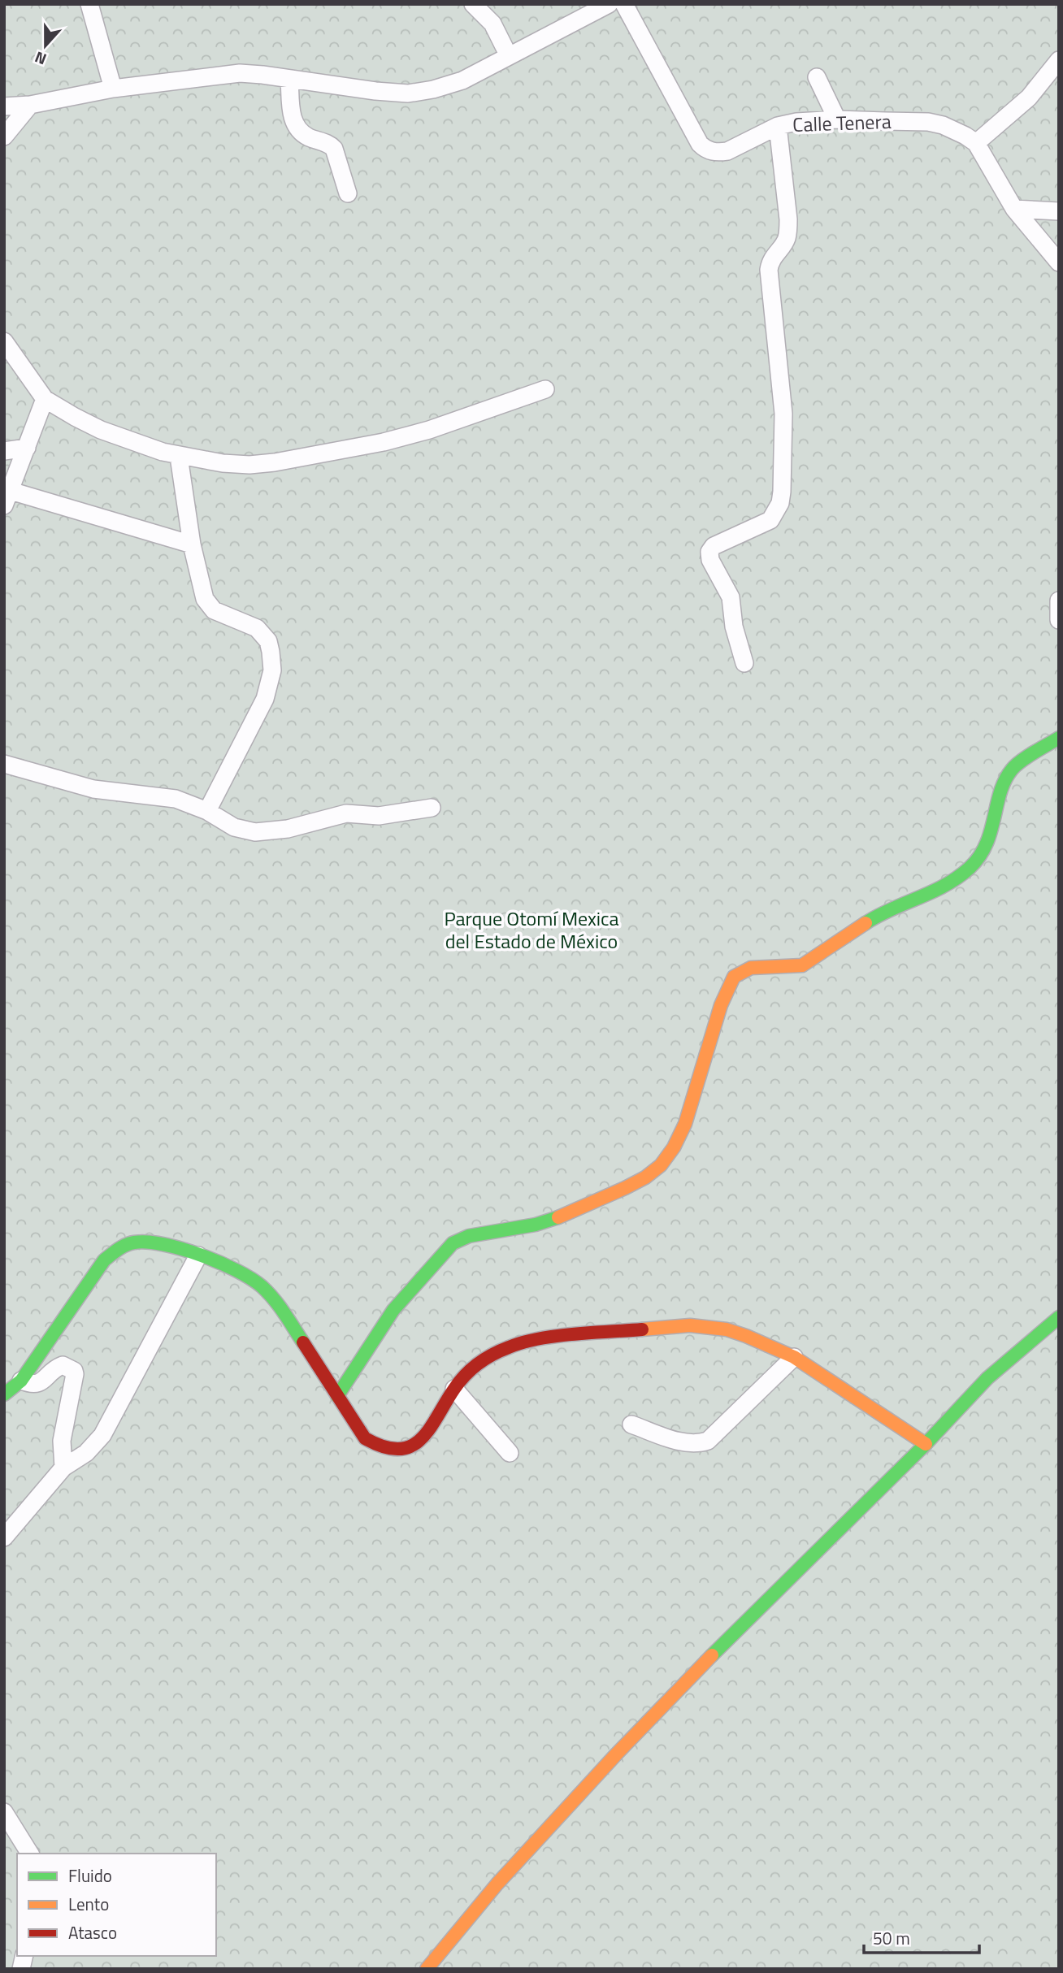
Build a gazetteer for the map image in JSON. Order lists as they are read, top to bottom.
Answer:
{
  "streets": {
    "street": ["Calle Tenera"]
  },
  "parks": ["Parque Otomí Mexica del Estado de México"],
  "legend": ["Fluido", "Lento", "Atasco"],
  "scale_bar": "50 m",
  "north": "bottom"
}
